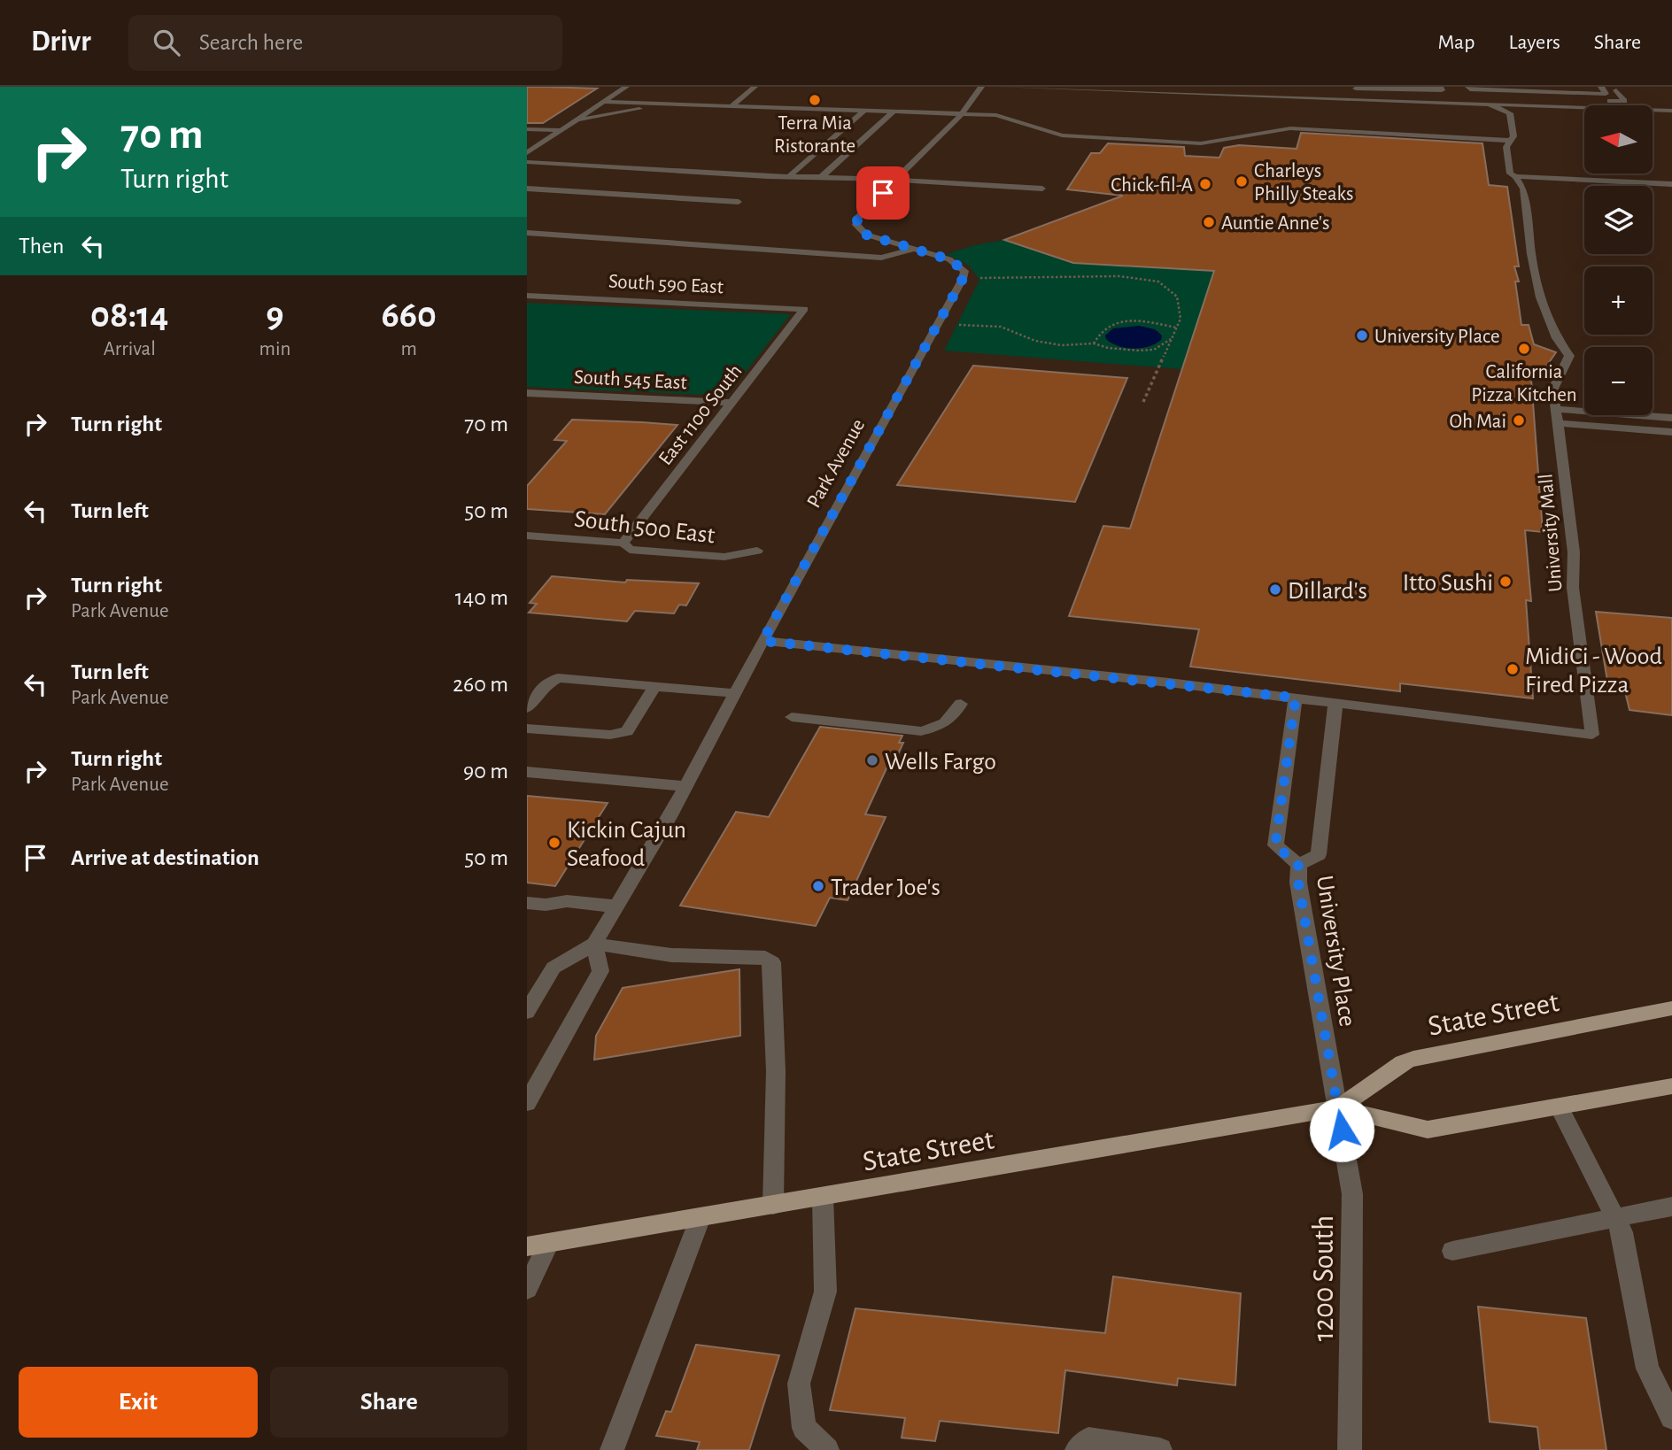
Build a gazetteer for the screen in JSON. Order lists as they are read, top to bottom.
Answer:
{
  "streets": {
    "main road": ["State Street"],
    "street": [
      "South 590 East",
      "South 545 East",
      "East 1100 South",
      "Park Avenue",
      "South 500 East",
      "University Mall",
      "University Place",
      "1200 South"
    ]
  },
  "crossings": [
    ["South 590 East", "East 1100 South"],
    ["South 545 East", "East 1100 South"],
    ["East 1100 South", "South 500 East"],
    ["University Mall", "University Place"],
    ["University Place", "State Street"],
    ["University Place", "1200 South"],
    ["State Street", "1200 South"]
  ],
  "places": [
    "Terra Mia Ristorante",
    "Charleys Philly Steaks",
    "Chick-fil-A",
    "Auntie Anne's",
    "University Place",
    "California Pizza Kitchen",
    "Oh Mai",
    "Itto Sushi",
    "Dillard's",
    "MidiCi - Wood Fired Pizza",
    "Wells Fargo",
    "Kickin Cajun Seafood",
    "Trader Joe's"
  ],
  "north": "left",
  "page": {
    "header": "Drivr",
    "search": "Search here",
    "nav": ["Map", "Layers", "Share"],
    "turn": ["70 m", "Turn right"],
    "map_buttons": ["+", "−"],
    "then": "Then",
    "eta": [
      "08:14",
      "Arrival",
      "9",
      "min",
      "660",
      "m"
    ],
    "list": [
      {
        "name": "Turn right",
        "value": "70 m"
      },
      {
        "name": "Turn left",
        "value": "50 m"
      },
      {
        "name": "Turn right",
        "note": "Park Avenue",
        "value": "140 m"
      },
      {
        "name": "Turn left",
        "note": "Park Avenue",
        "value": "260 m"
      },
      {
        "name": "Turn right",
        "note": "Park Avenue",
        "value": "90 m"
      },
      {
        "name": "Arrive at destination",
        "value": "50 m"
      }
    ],
    "buttons": ["Exit", "Share"]
  }
}
